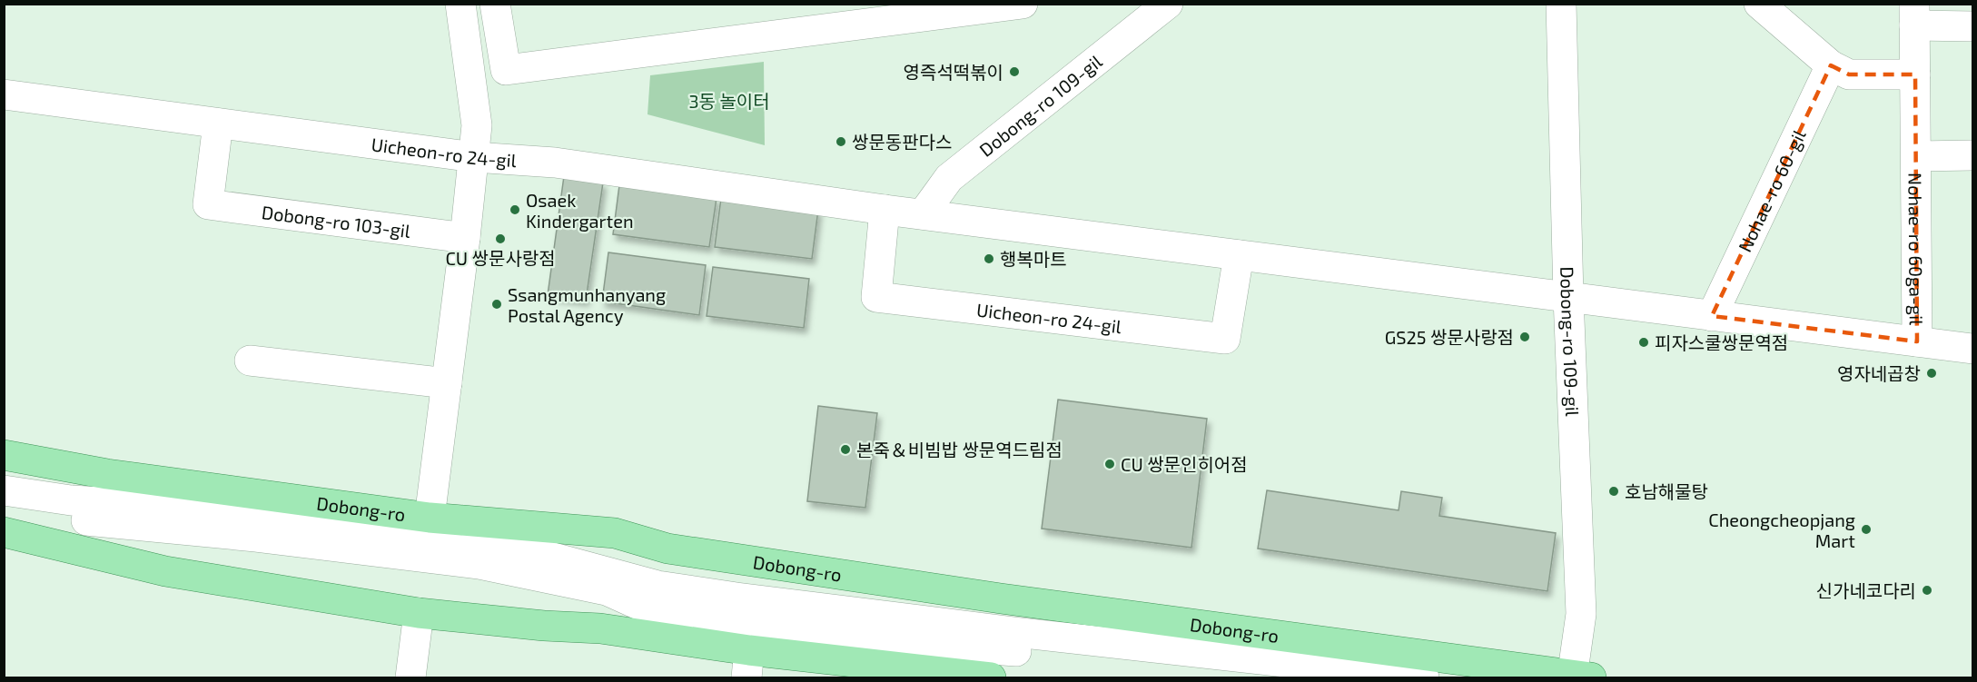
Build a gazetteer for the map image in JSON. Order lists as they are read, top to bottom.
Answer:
{
  "streets": {
    "main road": ["Dobong-ro"],
    "street": [
      "Dobong-ro 109-gil",
      "Uicheon-ro 24-gil",
      "Nohae-ro 60-gil",
      "Dobong-ro 103-gil",
      "Nohae-ro 60ga-gil"
    ]
  },
  "crossings": [
    ["Dobong-ro 109-gil", "Uicheon-ro 24-gil"],
    ["Dobong-ro 109-gil", "Dobong-ro"],
    ["Uicheon-ro 24-gil", "Dobong-ro 103-gil"]
  ],
  "parks": ["3동 놀이터"],
  "places": [
    "영즉석떡볶이",
    "쌍문동판다스",
    "Osaek Kindergarten",
    "CU 쌍문사랑점",
    "행복마트",
    "Ssangmunhanyang Postal Agency",
    "GS25 쌍문사랑점",
    "피자스쿨쌍문역점",
    "영자네곱창",
    "본죽＆비빔밥 쌍문역드림점",
    "CU 쌍문인히어점",
    "호남해물탕",
    "Cheongcheopjang Mart",
    "신가네코다리"
  ]
}
